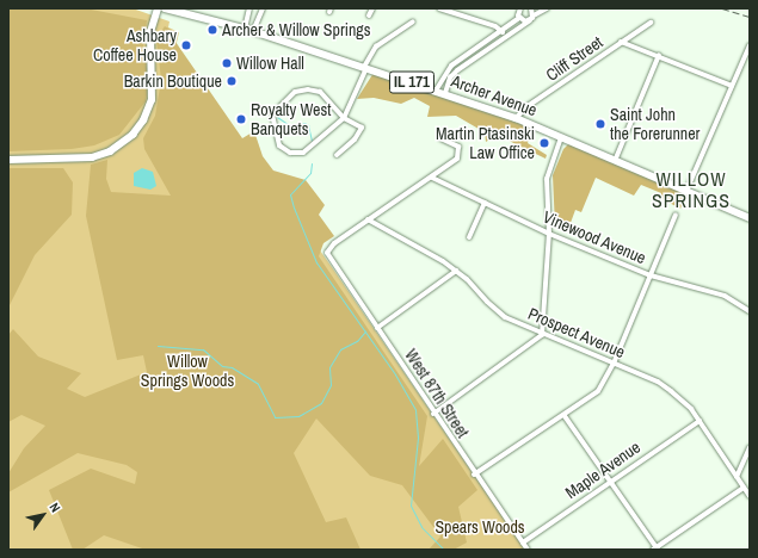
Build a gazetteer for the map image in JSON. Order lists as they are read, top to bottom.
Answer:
{
  "streets": {
    "main road": ["IL 171", "Archer Avenue"],
    "street": [
      "Cliff Street",
      "Vinewood Avenue",
      "Prospect Avenue",
      "West 87th Street",
      "Maple Avenue"
    ]
  },
  "crossings": [
    ["Cliff Street", "Archer Avenue"],
    ["Prospect Avenue", "West 87th Street"],
    ["Prospect Avenue", "Maple Avenue"],
    ["West 87th Street", "Maple Avenue"]
  ],
  "districts": ["WILLOW SPRINGS"],
  "parks": ["Willow Springs Woods", "Spears Woods"],
  "places": [
    "Archer & Willow Springs",
    "Ashbary Coffee House",
    "Willow Hall",
    "Barkin Boutique",
    "Royalty West Banquets",
    "Saint John the Forerunner",
    "Martin Ptasinski Law Office"
  ],
  "north": "top right"
}
